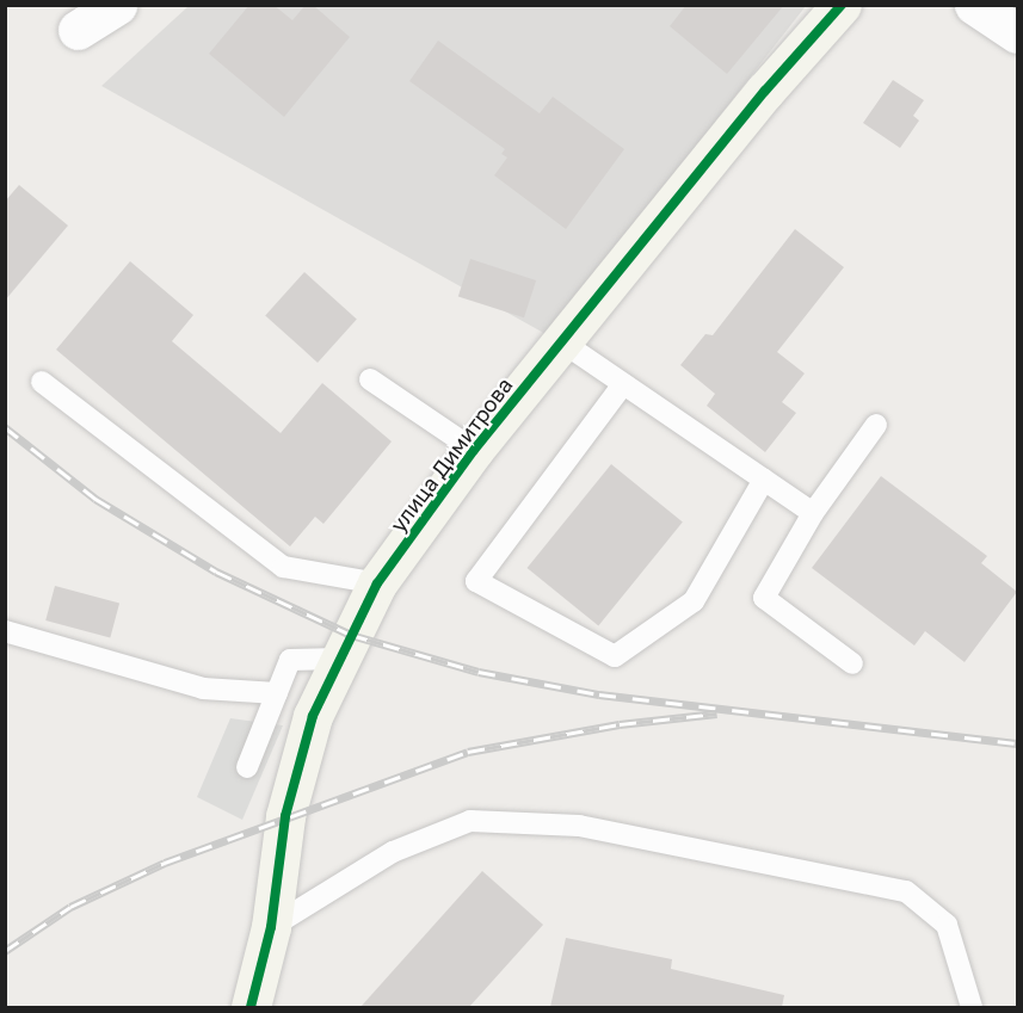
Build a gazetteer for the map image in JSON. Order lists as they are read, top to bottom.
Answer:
{
  "streets": {
    "street": ["улица Димитрова"]
  }
}
